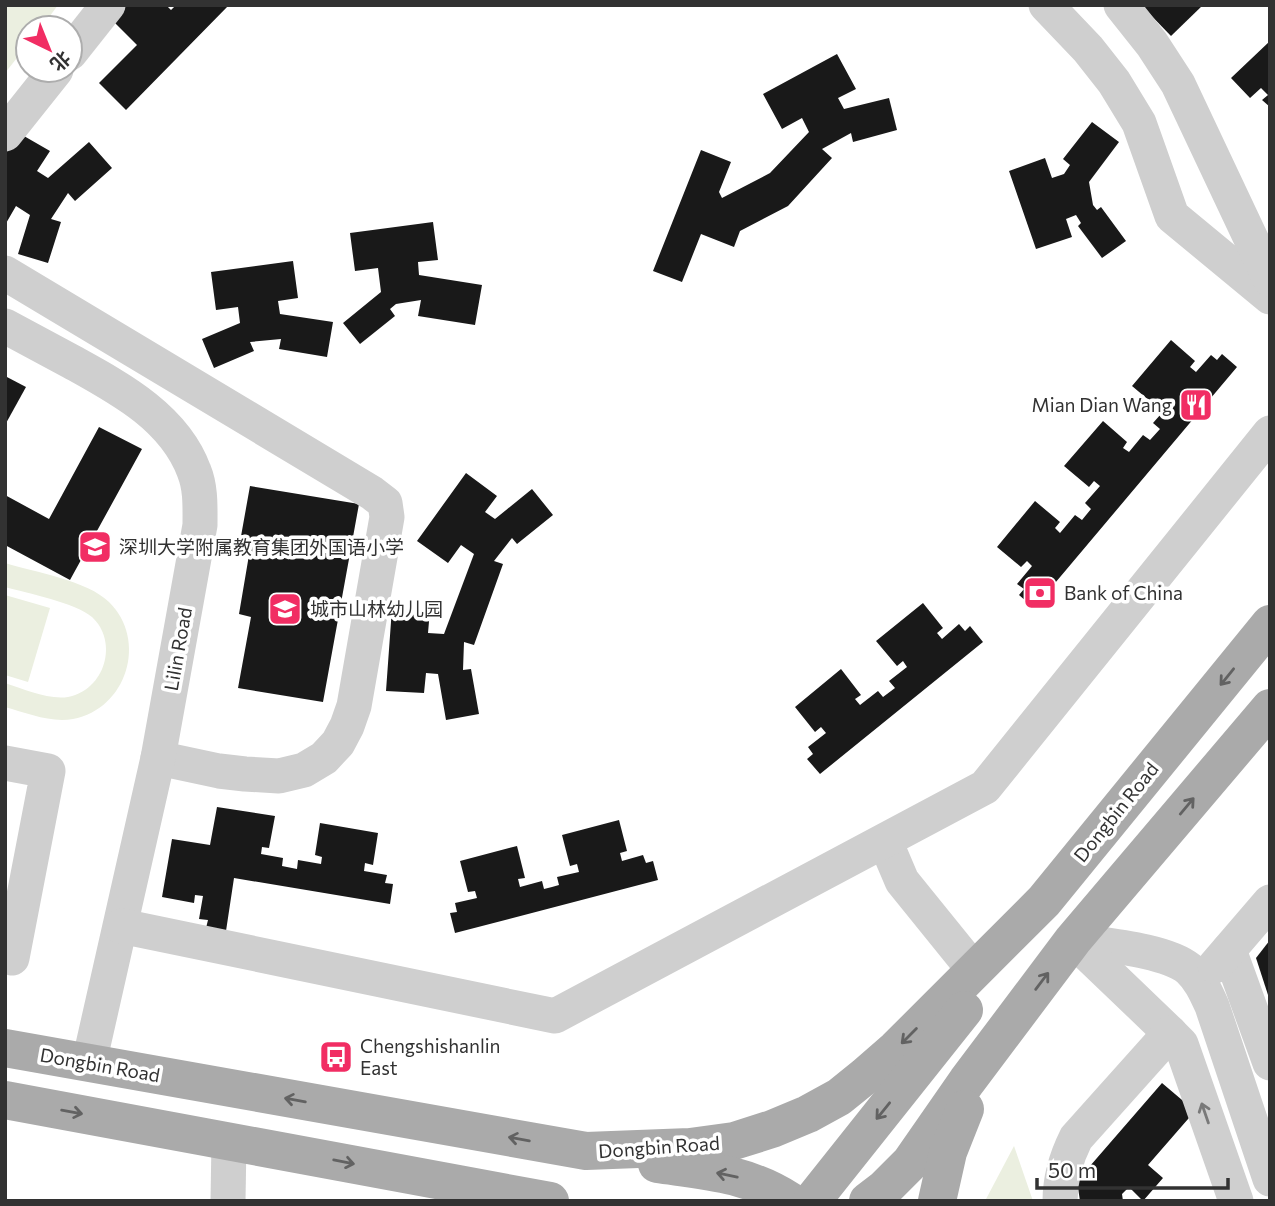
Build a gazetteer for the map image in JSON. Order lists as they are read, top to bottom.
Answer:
{
  "streets": {
    "main road": ["Dongbin Road"],
    "street": ["Lilin Road"]
  },
  "crossings": [
    ["Lilin Road", "Dongbin Road"]
  ],
  "one_way": ["Dongbin Road"],
  "places": {
    "restaurant": ["Mian Dian Wang"],
    "school or university": ["深圳大学附属教育集团外国语小学", "城市山林幼儿园"],
    "bank": ["Bank of China"],
    "bus stop": ["Chengshishanlin East"]
  },
  "scale_bar": "50 m",
  "north": "bottom right"
}
